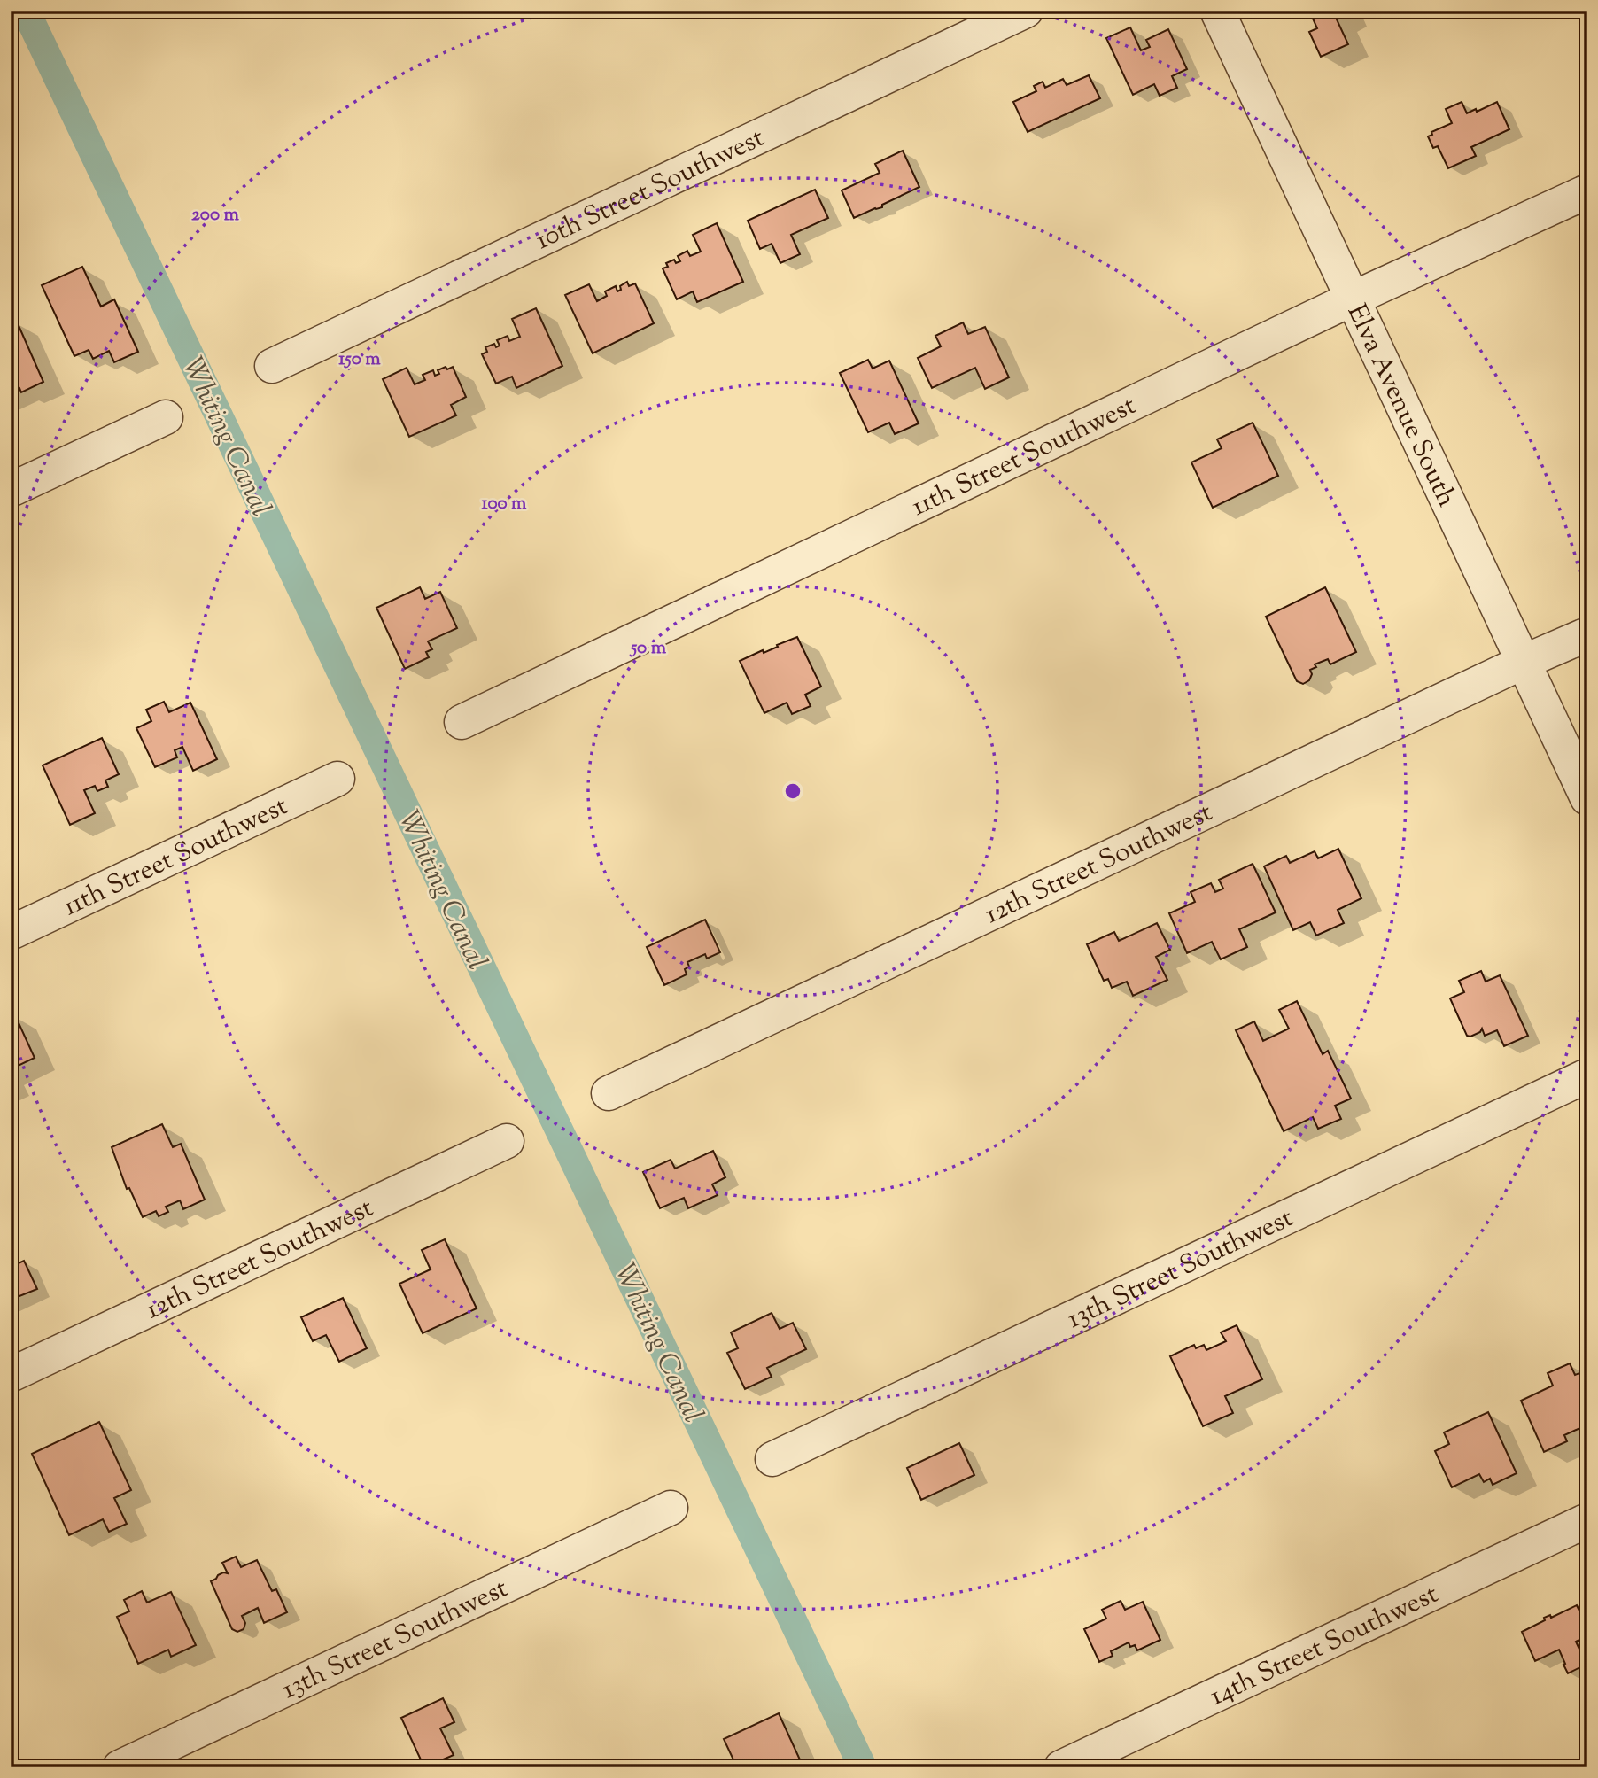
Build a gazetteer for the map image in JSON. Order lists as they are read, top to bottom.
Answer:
{
  "streets": {
    "street": [
      "10th Street Southwest",
      "Elva Avenue South",
      "11th Street Southwest",
      "12th Street Southwest",
      "13th Street Southwest",
      "14th Street Southwest"
    ]
  },
  "crossings": [
    ["Elva Avenue South", "11th Street Southwest"],
    ["Elva Avenue South", "12th Street Southwest"]
  ],
  "water": ["Whiting Canal"],
  "rings": [
    "200 m",
    "150 m",
    "100 m",
    "50 m"
  ]
}
